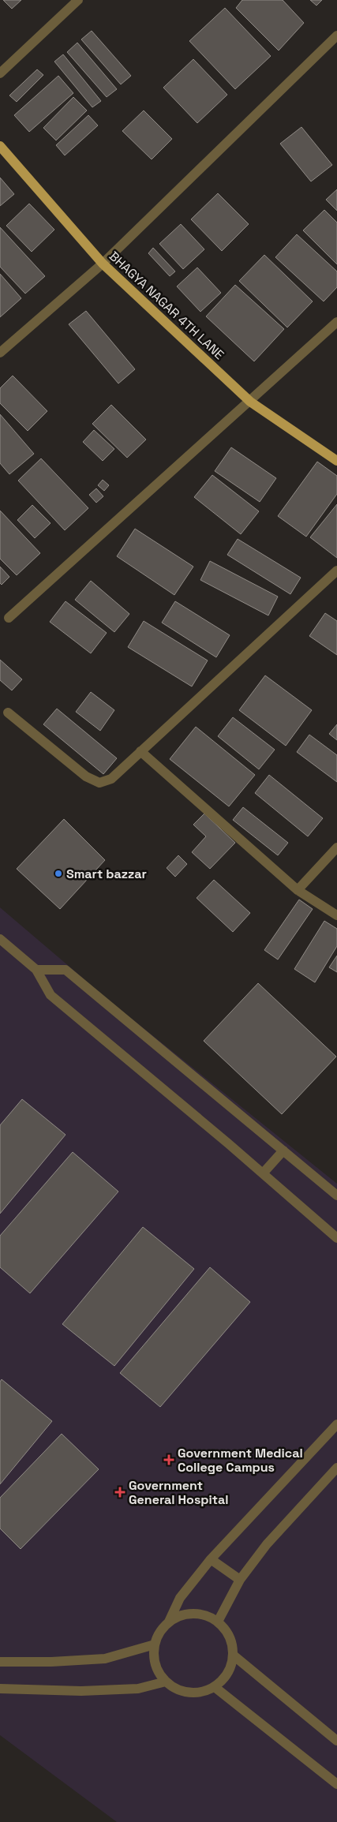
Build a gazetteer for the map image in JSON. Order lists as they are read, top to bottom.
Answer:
{
  "streets": {
    "main road": ["BHAGYA NAGAR 4TH LANE"]
  },
  "places": {
    "other": ["Smart bazzar"],
    "health": ["Government Medical College Campus", "Government General Hospital"]
  }
}
